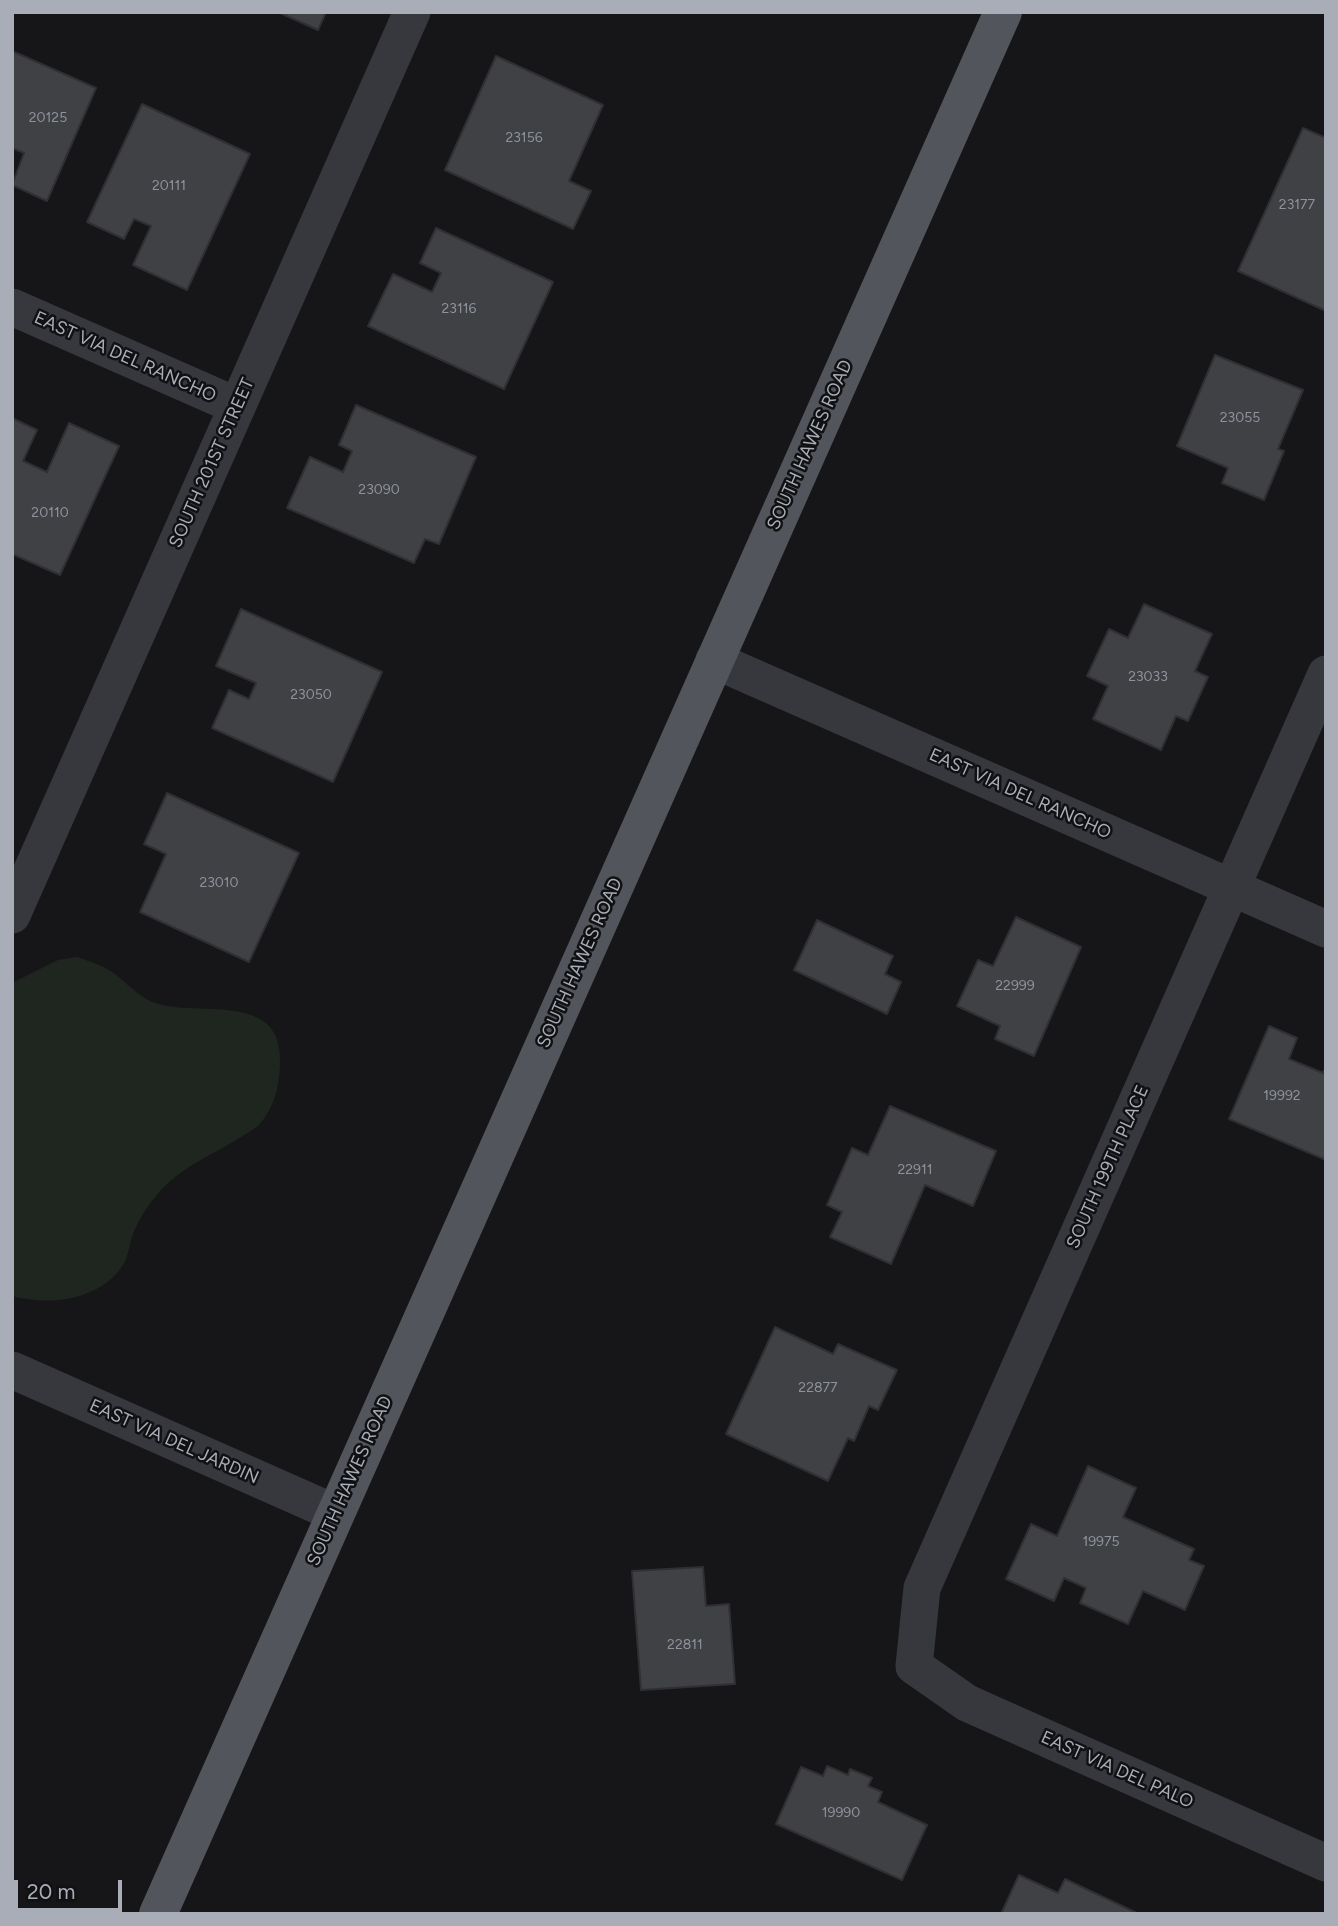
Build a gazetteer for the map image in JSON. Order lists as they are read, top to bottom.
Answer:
{
  "streets": {
    "main road": ["SOUTH HAWES ROAD"],
    "street": [
      "EAST VIA DEL RANCHO",
      "SOUTH 201ST STREET",
      "SOUTH 199TH PLACE",
      "EAST VIA DEL JARDIN",
      "EAST VIA DEL PALO"
    ]
  },
  "crossings": [
    ["EAST VIA DEL RANCHO", "SOUTH HAWES ROAD"],
    ["EAST VIA DEL RANCHO", "SOUTH 201ST STREET"],
    ["EAST VIA DEL RANCHO", "SOUTH 199TH PLACE"],
    ["SOUTH HAWES ROAD", "EAST VIA DEL JARDIN"],
    ["SOUTH 199TH PLACE", "EAST VIA DEL PALO"]
  ],
  "house_numbers": [
    "20125",
    "23156",
    "20111",
    "23177",
    "23116",
    "23055",
    "23090",
    "20110",
    "23033",
    "23050",
    "23010",
    "22999",
    "19992",
    "22911",
    "22877",
    "19975",
    "22811",
    "19990"
  ],
  "scale_bar": "20 m"
}
